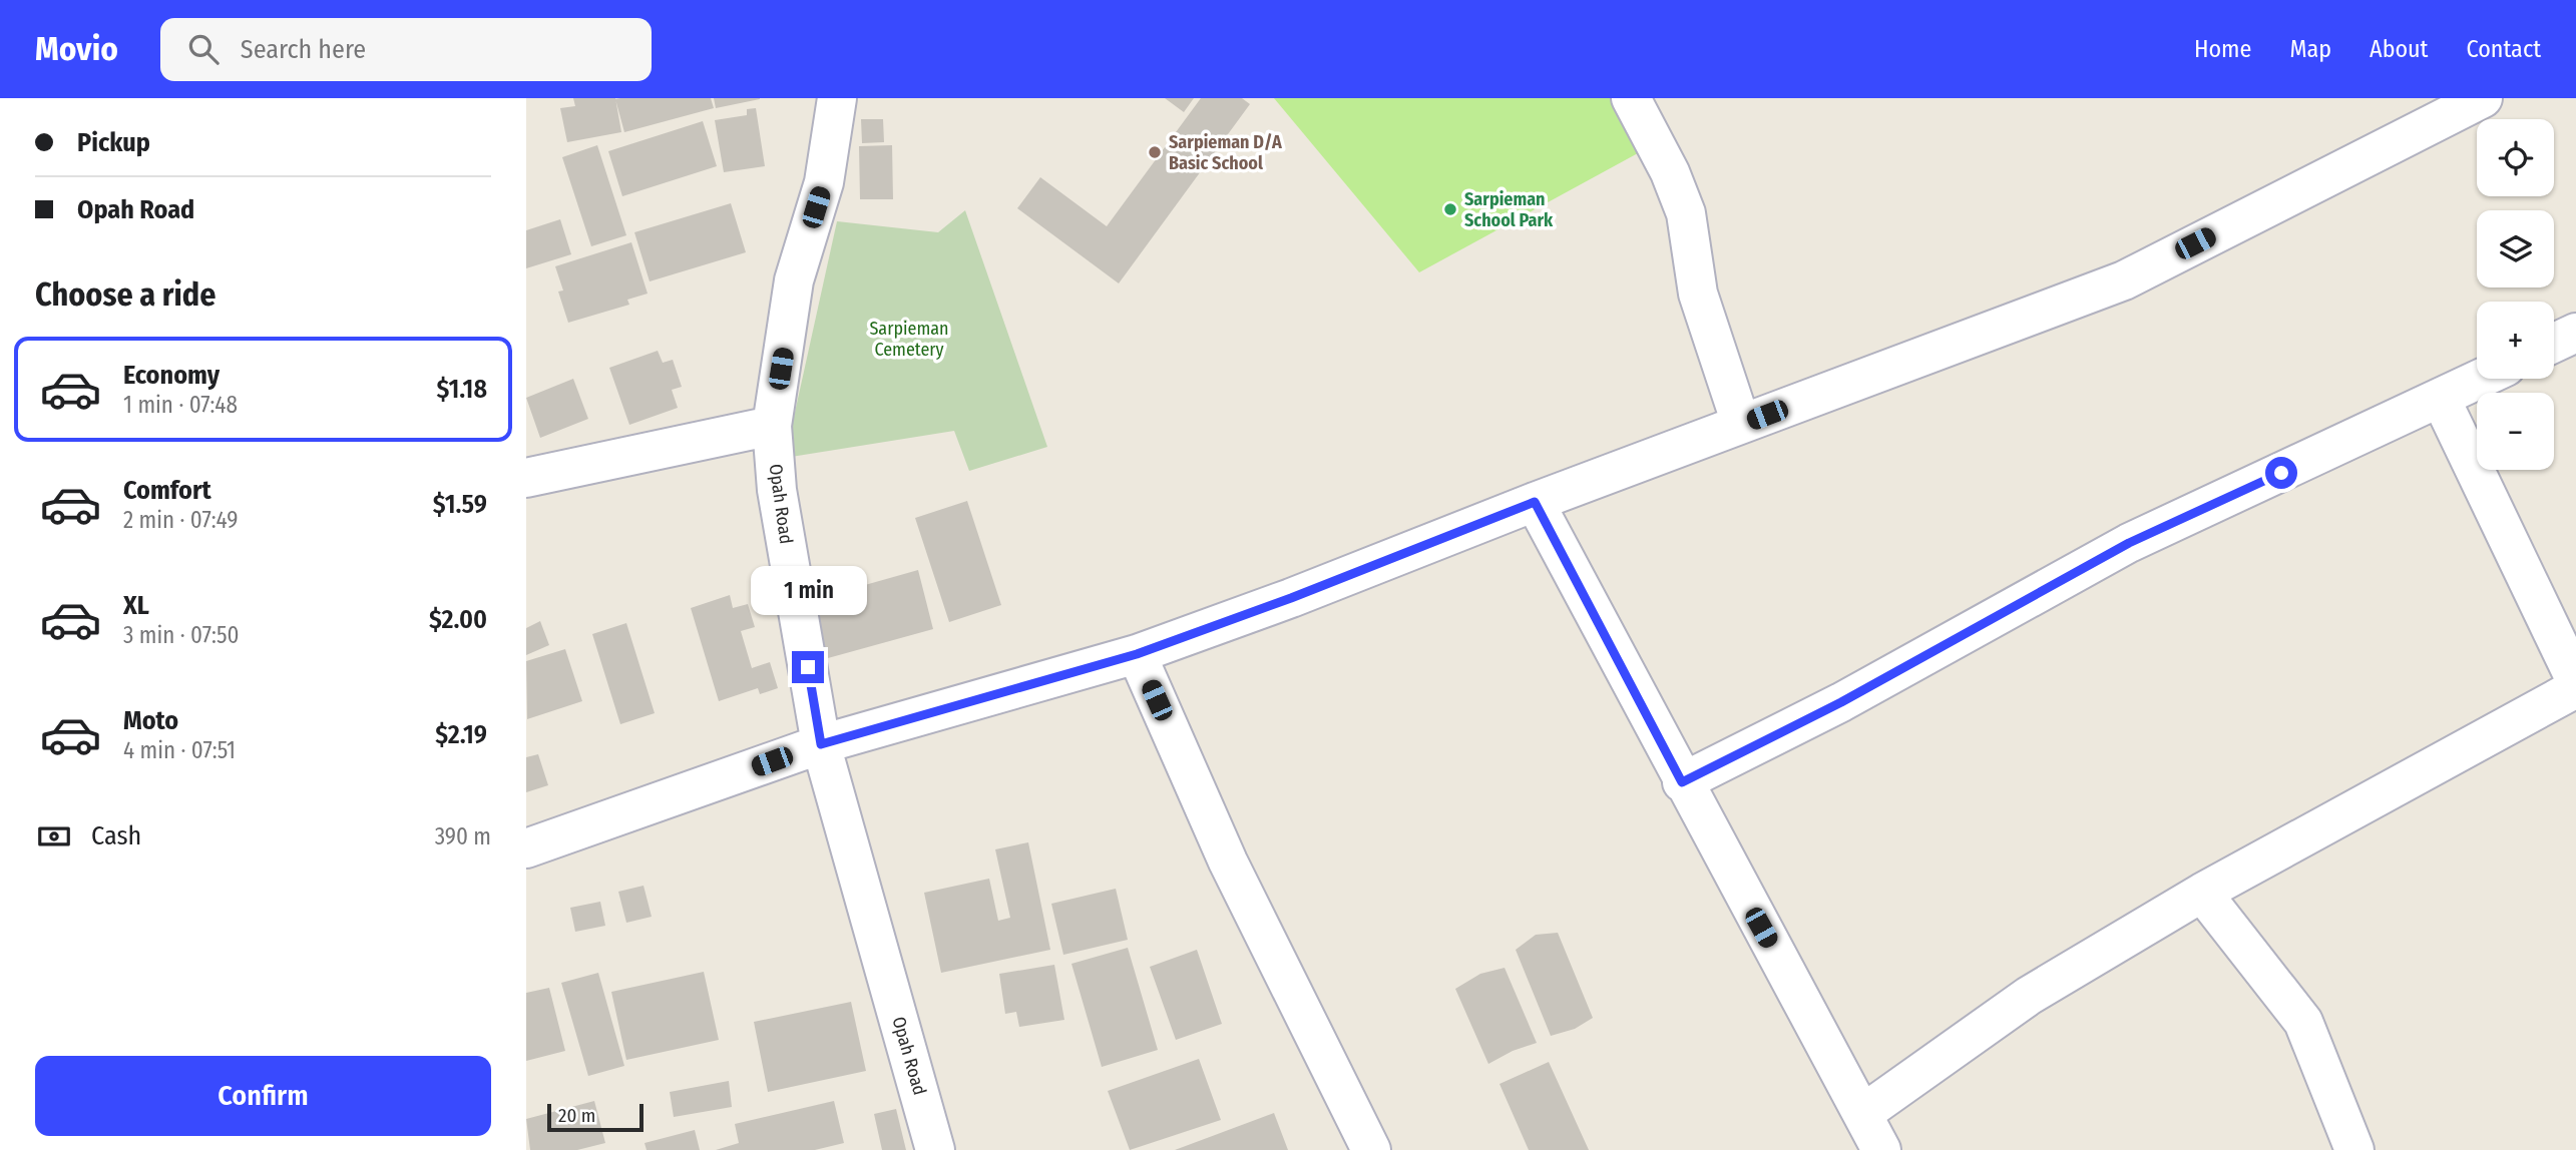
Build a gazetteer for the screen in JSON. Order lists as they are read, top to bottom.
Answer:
{
  "streets": {
    "street": ["Opah Road"]
  },
  "parks": ["Sarpieman Cemetery"],
  "places": ["Sarpieman D/A Basic School", "Sarpieman School Park"],
  "scale_bar": "20 m",
  "page": {
    "header": "Movio",
    "search": "Search here",
    "nav": [
      "Home",
      "Map",
      "About",
      "Contact"
    ],
    "banner": ["Pickup", "Opah Road"],
    "map_buttons": ["+", "−"],
    "heading": "Choose a ride",
    "list": [
      {
        "name": "Economy",
        "note": "1 min · 07:48",
        "value": "$1.18"
      },
      {
        "name": "Comfort",
        "note": "2 min · 07:49",
        "value": "$1.59"
      },
      {
        "name": "XL",
        "note": "3 min · 07:50",
        "value": "$2.00"
      },
      {
        "name": "Moto",
        "note": "4 min · 07:51",
        "value": "$2.19"
      }
    ],
    "bubble": "1 min",
    "pay": ["Cash", "390 m"],
    "buttons": "Confirm",
    "scale": "20 m"
  }
}
